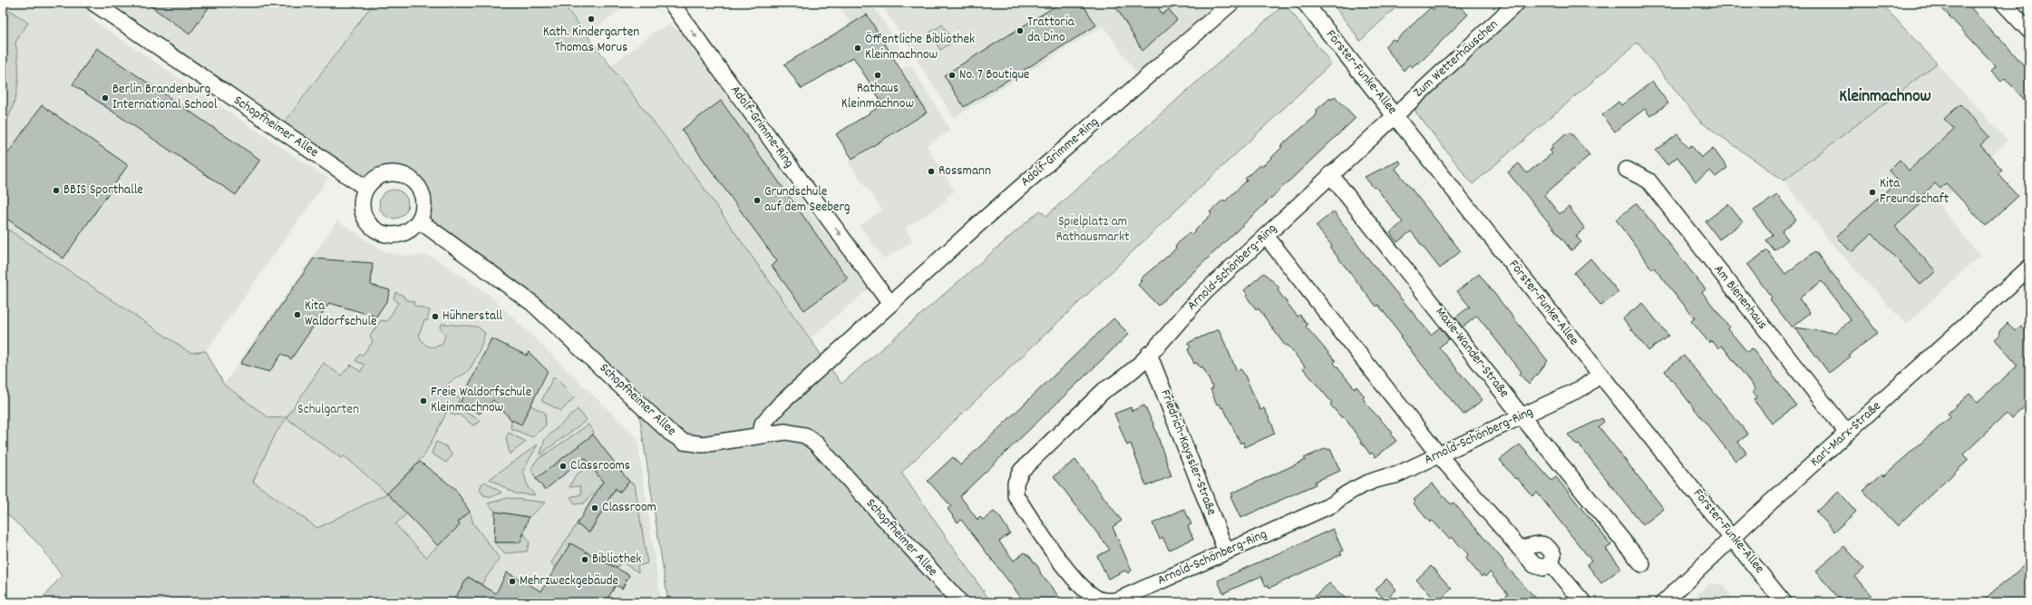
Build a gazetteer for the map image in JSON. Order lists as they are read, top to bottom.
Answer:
{
  "streets": {
    "street": [
      "Zum Wetterhäuschen",
      "Förster-Funke-Allee",
      "Schopfheimer Allee",
      "Adolf-Grimme-Ring",
      "Arnold-Schönberg-Ring",
      "Am Bienenhaus",
      "Maxie-Wander-Straße",
      "Karl-Marx-Straße",
      "Friedrich-Kayssler-Straße"
    ]
  },
  "crossings": [
    ["Zum Wetterhäuschen", "Förster-Funke-Allee"],
    ["Zum Wetterhäuschen", "Arnold-Schönberg-Ring"],
    ["Förster-Funke-Allee", "Arnold-Schönberg-Ring"],
    ["Förster-Funke-Allee", "Karl-Marx-Straße"],
    ["Schopfheimer Allee", "Adolf-Grimme-Ring"],
    ["Arnold-Schönberg-Ring", "Maxie-Wander-Straße"],
    ["Arnold-Schönberg-Ring", "Friedrich-Kayssler-Straße"],
    ["Am Bienenhaus", "Karl-Marx-Straße"]
  ],
  "one_way": ["Adolf-Grimme-Ring"],
  "districts": ["Kleinmachnow"],
  "parks": ["Spielplatz am Rathausmarkt", "Schulgarten"],
  "places": [
    "Kath. Kindergarten Thomas Morus",
    "Trattoria da Dino",
    "Öffentliche Bibliothek Kleinmachnow",
    "Rathaus Kleinmachnow",
    "No. 7 Boutique",
    "Berlin Brandenburg International School",
    "Rossmann",
    "BBIS Sporthalle",
    "Kita Freundschaft",
    "Grundschule auf dem Seeberg",
    "Kita Waldorfschule",
    "Hühnerstall",
    "Freie Waldorfschule Kleinmachnow",
    "Classrooms",
    "Classroom",
    "Bibliothek",
    "Mehrzweckgebäude"
  ]
}
